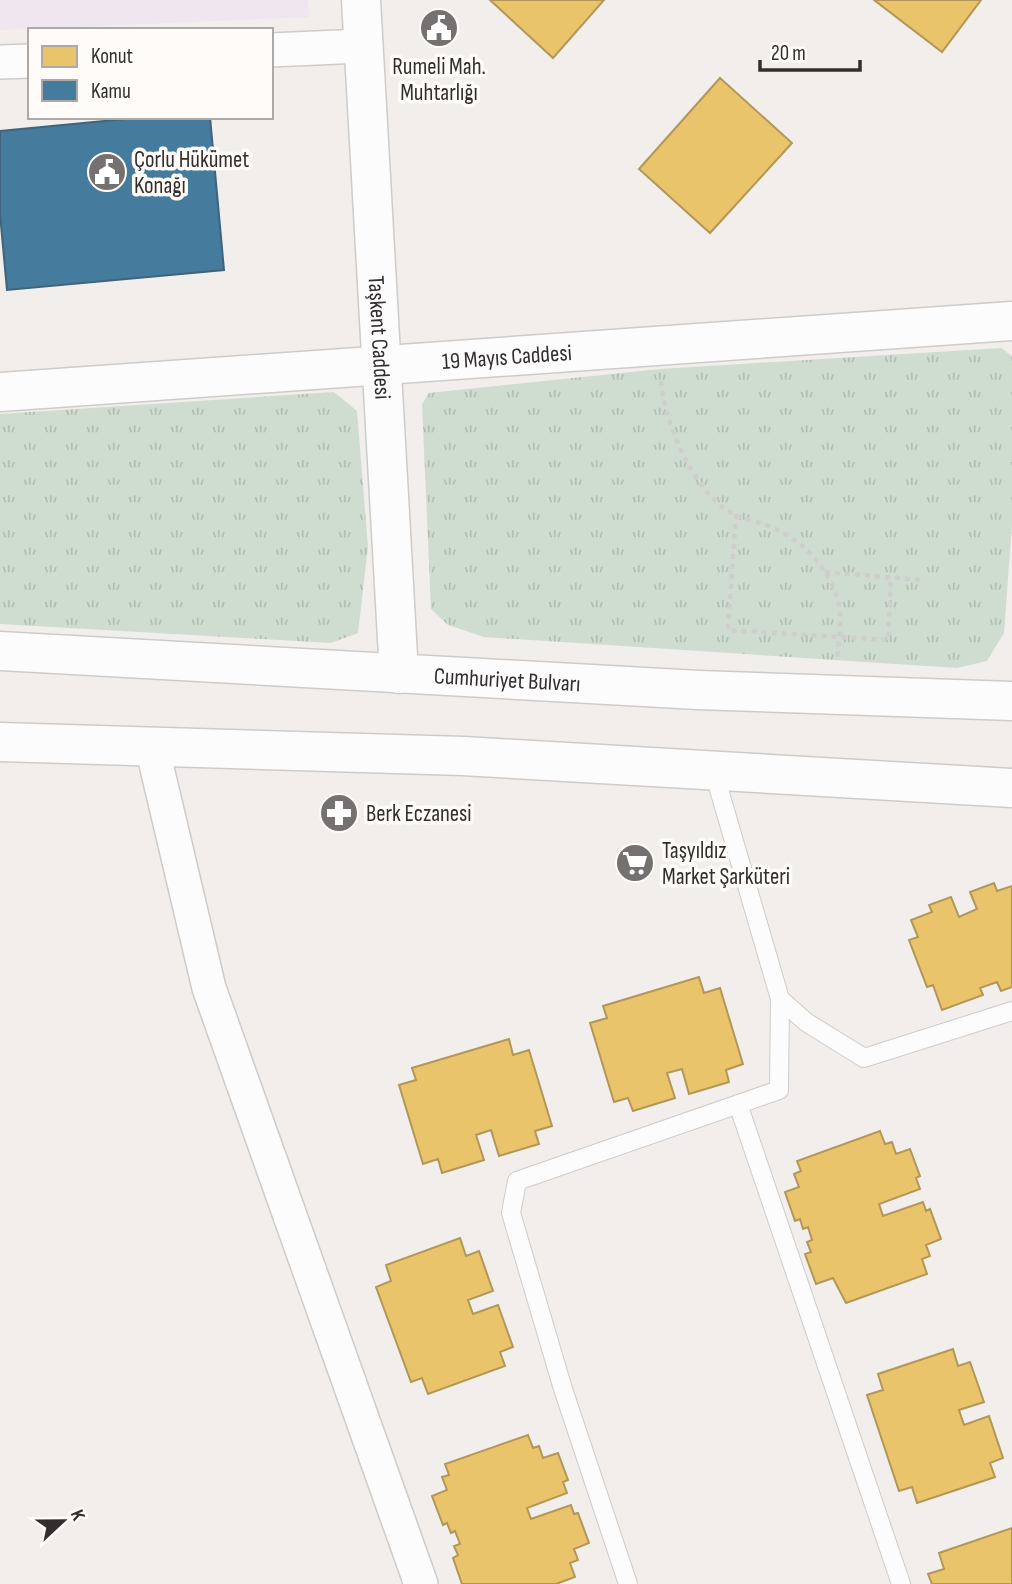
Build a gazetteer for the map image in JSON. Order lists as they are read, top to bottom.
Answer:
{
  "streets": {
    "main road": ["Taşkent Caddesi", "19 Mayıs Caddesi", "Cumhuriyet Bulvarı"]
  },
  "crossings": [
    ["Taşkent Caddesi", "19 Mayıs Caddesi"],
    ["Taşkent Caddesi", "Cumhuriyet Bulvarı"]
  ],
  "places": {
    "public building": ["Rumeli Mah. Muhtarlığı", "Çorlu Hükümet Konağı"],
    "pharmacy": ["Berk Eczanesi"],
    "supermarket": ["Taşyıldız Market Şarküteri"]
  },
  "legend": ["Konut", "Kamu"],
  "scale_bar": "20 m",
  "north": "right"
}
